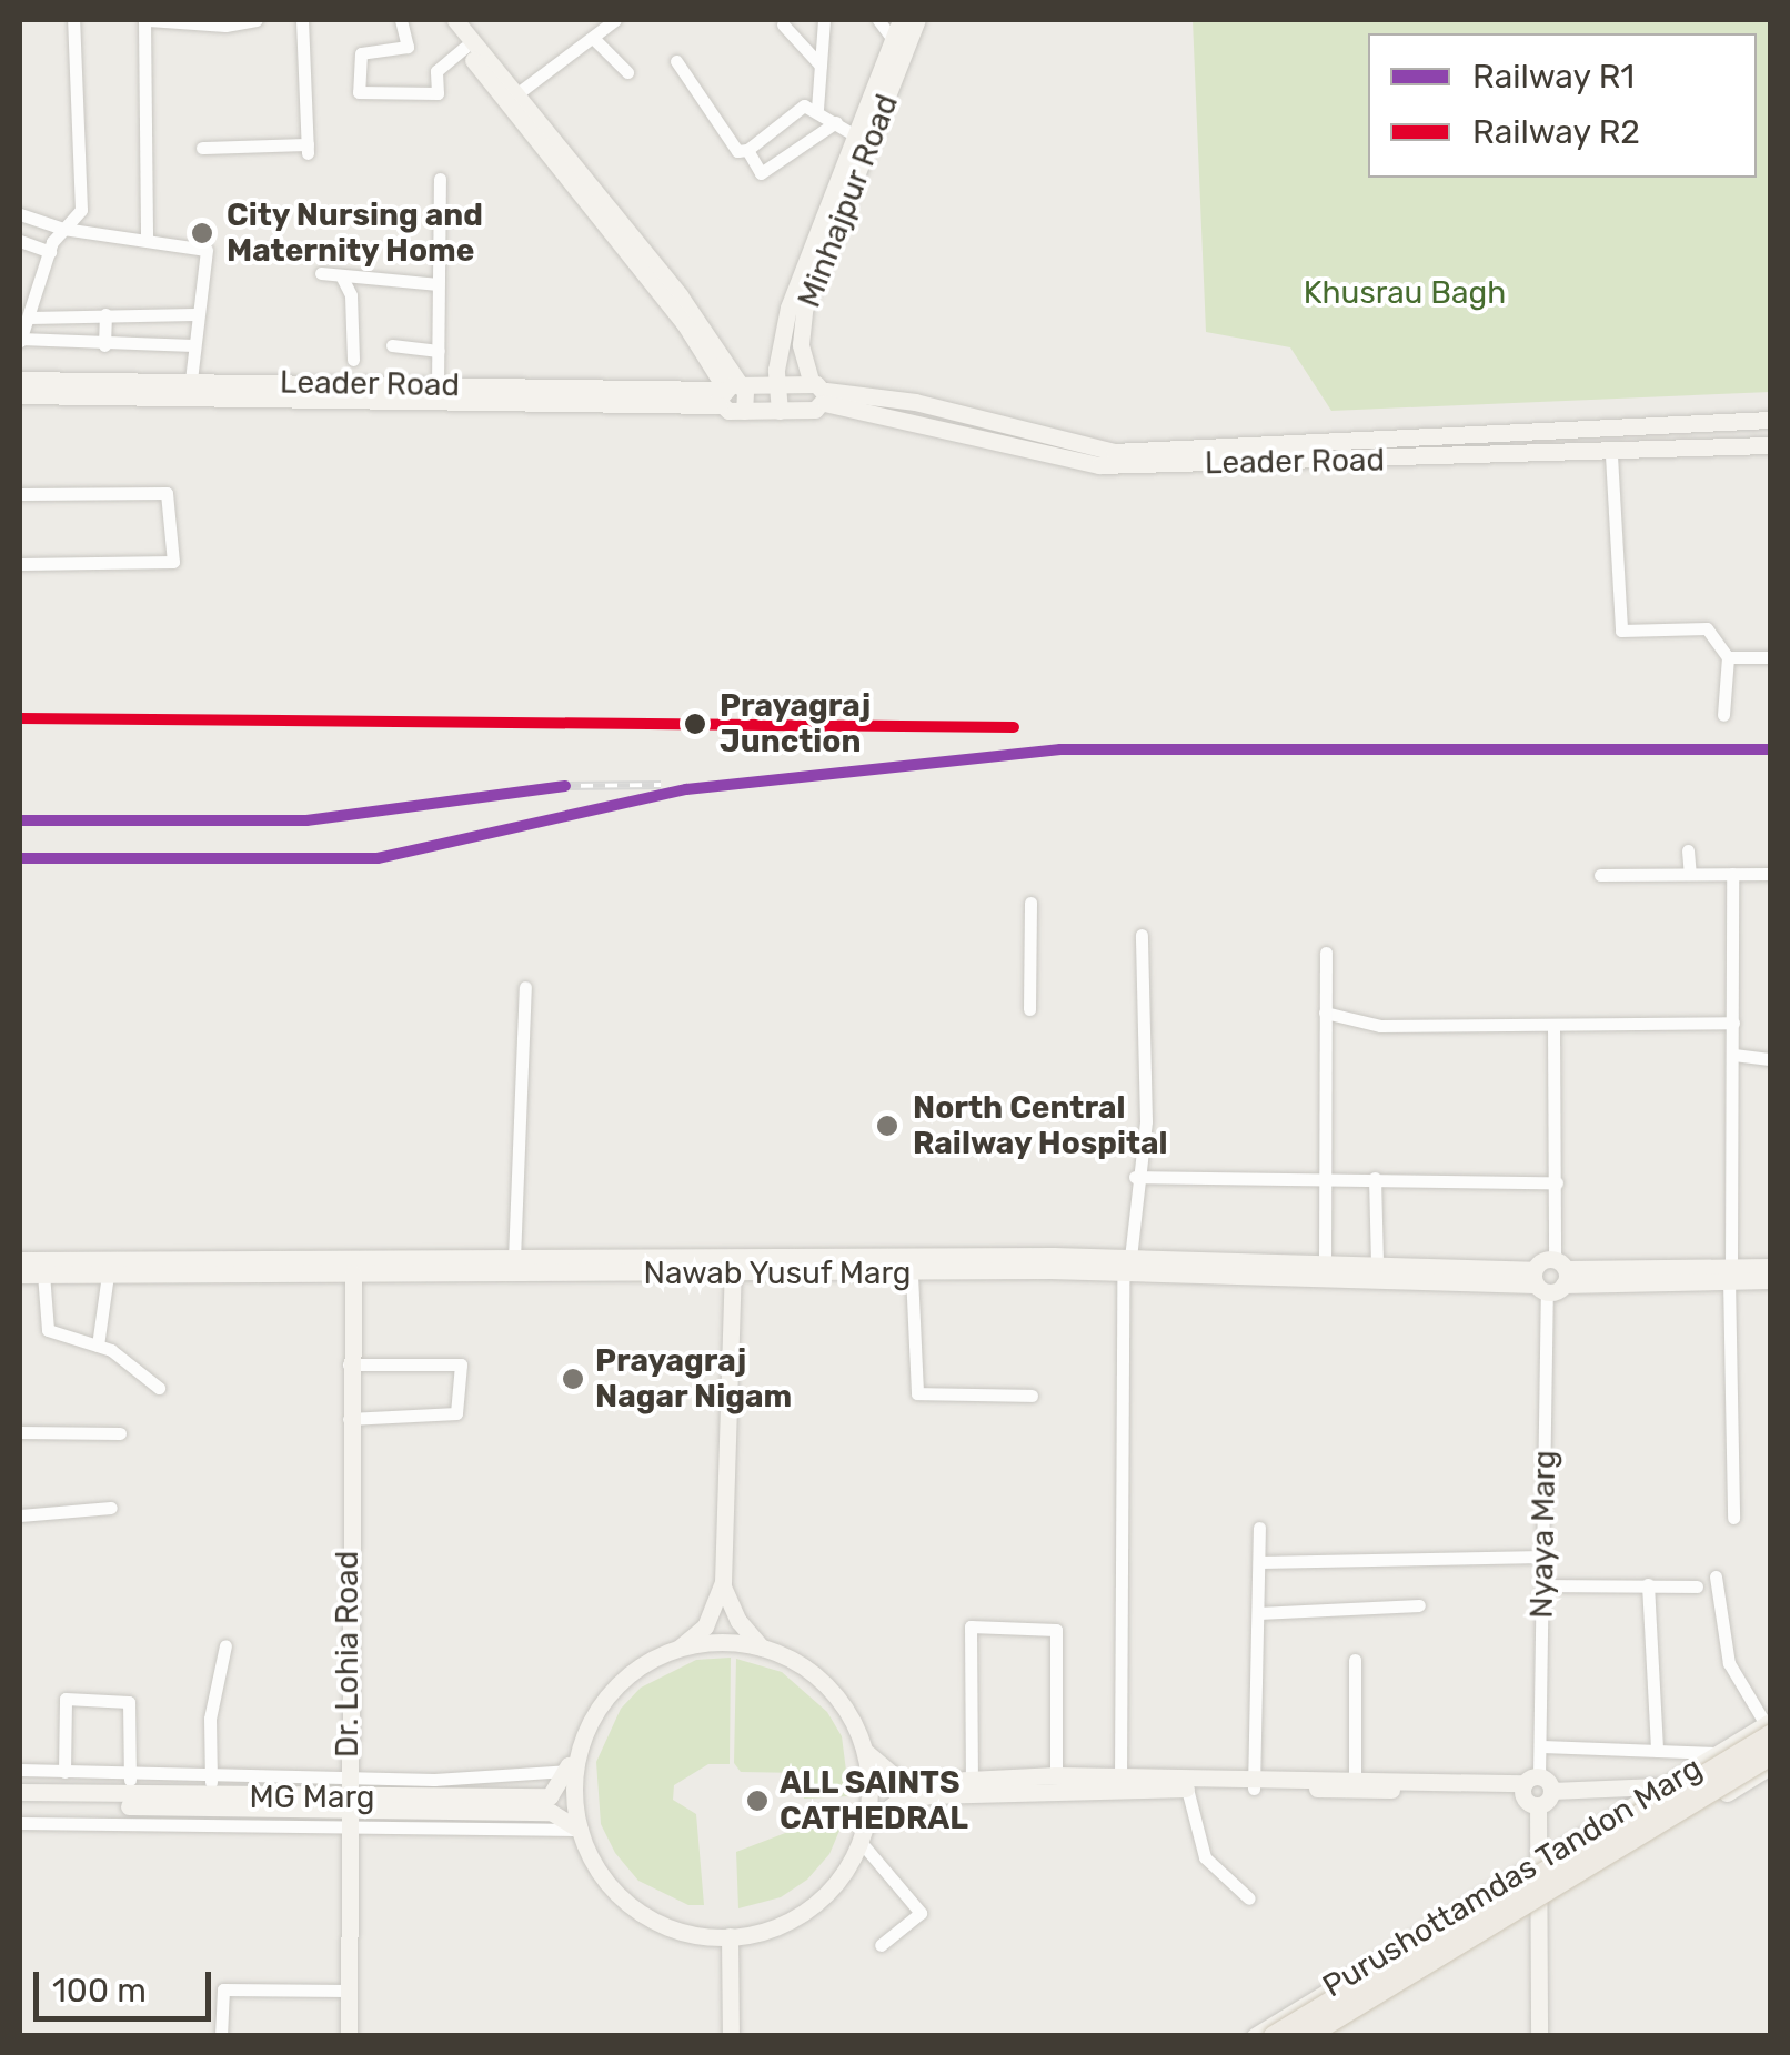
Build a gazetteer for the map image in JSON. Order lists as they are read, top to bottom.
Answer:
{
  "streets": {
    "main road": [
      "Minhajpur Road",
      "Leader Road",
      "Nawab Yusuf Marg",
      "Dr. Lohia Road",
      "MG Marg",
      "Purushottamdas Tandon Marg"
    ],
    "street": ["Nyaya Marg"]
  },
  "crossings": [
    ["Minhajpur Road", "Leader Road"],
    ["Nawab Yusuf Marg", "Nyaya Marg"],
    ["Nawab Yusuf Marg", "Dr. Lohia Road"],
    ["Dr. Lohia Road", "MG Marg"]
  ],
  "parks": ["Khusrau Bagh"],
  "places": [
    "City Nursing and Maternity Home",
    "Prayagraj Junction",
    "North Central Railway Hospital",
    "Prayagraj Nagar Nigam",
    "ALL SAINTS CATHEDRAL"
  ],
  "lines": ["rail line R2", "rail line R1"],
  "legend": ["Railway R1", "Railway R2"],
  "scale_bar": "100 m"
}
